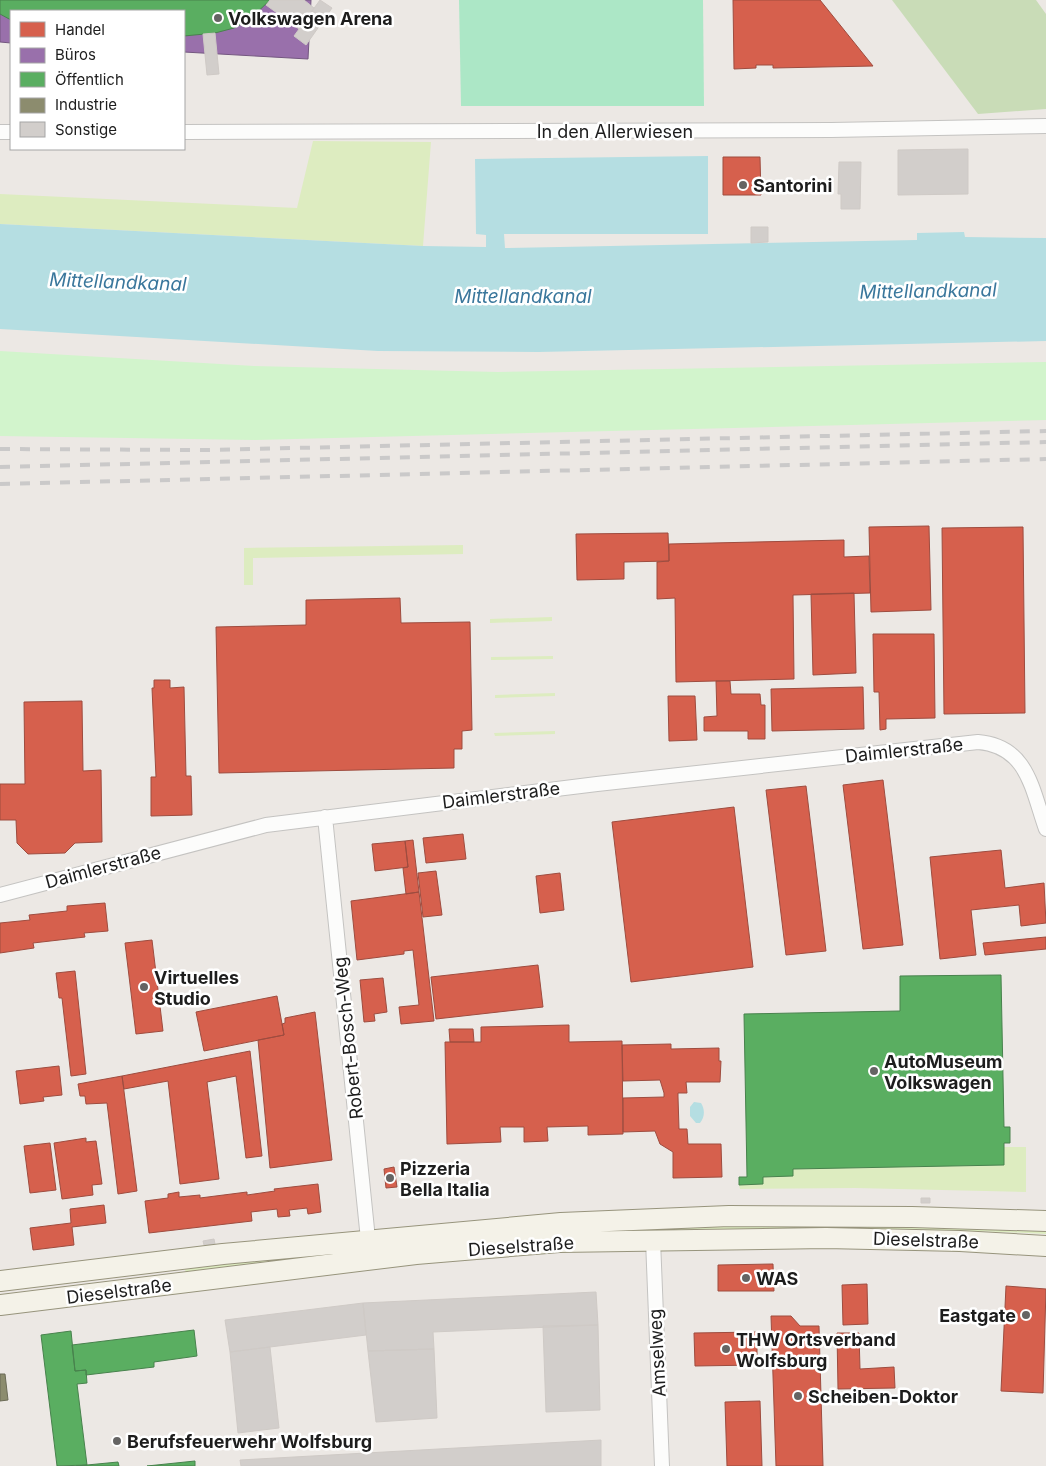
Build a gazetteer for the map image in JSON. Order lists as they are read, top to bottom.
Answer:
{
  "streets": {
    "main road": ["Dieselstraße"],
    "street": [
      "In den Allerwiesen",
      "Daimlerstraße",
      "Robert-Bosch-Weg",
      "Amselweg"
    ]
  },
  "crossings": [
    ["Daimlerstraße", "Robert-Bosch-Weg"],
    ["Robert-Bosch-Weg", "Dieselstraße"],
    ["Dieselstraße", "Amselweg"]
  ],
  "water": ["Mittellandkanal"],
  "places": [
    "Volkswagen Arena",
    "Santorini",
    "Virtuelles Studio",
    "AutoMuseum Volkswagen",
    "Pizzeria Bella Italia",
    "WAS",
    "Eastgate",
    "THW Ortsverband Wolfsburg",
    "Scheiben-Doktor",
    "Berufsfeuerwehr Wolfsburg"
  ],
  "legend": [
    "Handel",
    "Büros",
    "Öffentlich",
    "Industrie",
    "Sonstige"
  ]
}
